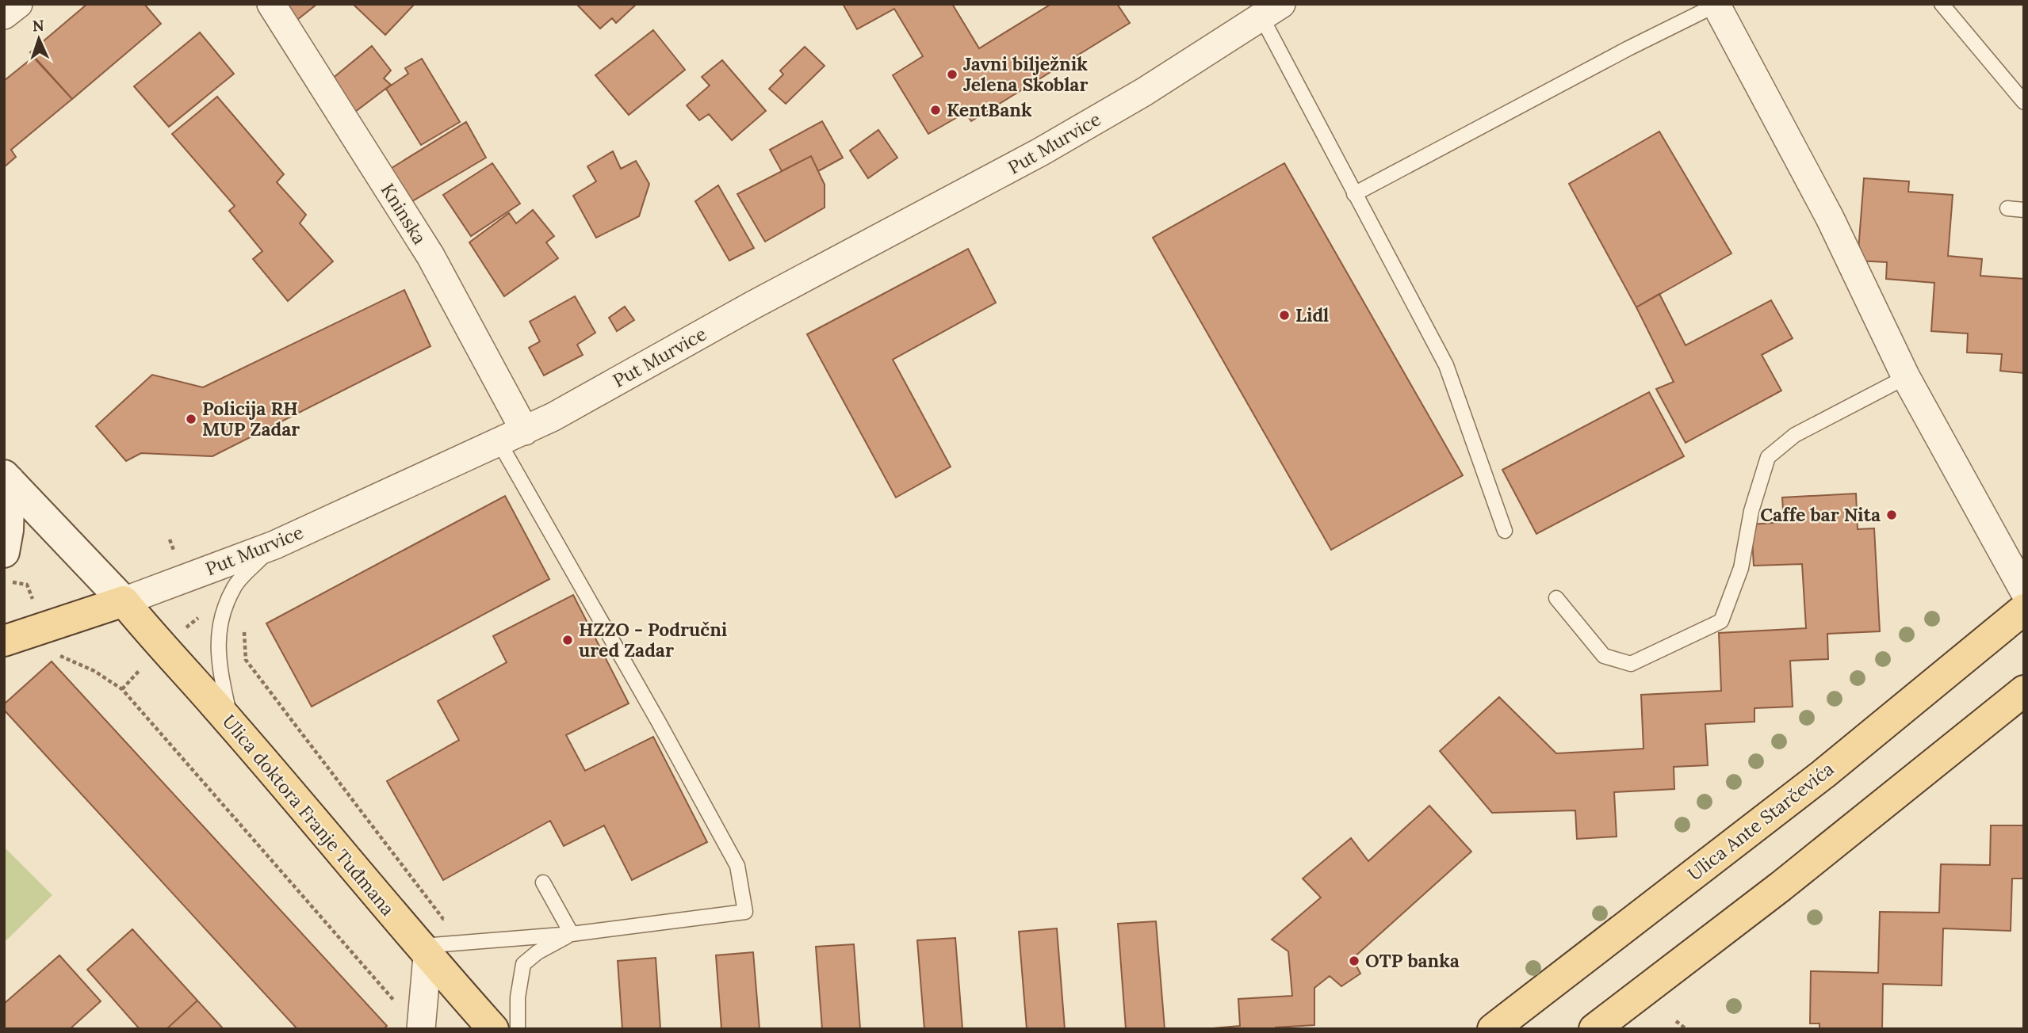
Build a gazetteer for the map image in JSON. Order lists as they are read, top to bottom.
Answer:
{
  "streets": {
    "main road": ["Put Murvice", "Ulica doktora Franje Tuđmana", "Ulica Ante Starčevića"],
    "street": ["Kninska"]
  },
  "crossings": [
    ["Put Murvice", "Kninska"],
    ["Put Murvice", "Ulica doktora Franje Tuđmana"]
  ],
  "places": [
    "Javni bilježnik Jelena Skoblar",
    "KentBank",
    "Lidl",
    "Policija RH MUP Zadar",
    "Caffe bar Nita",
    "HZZO - Područni ured Zadar",
    "OTP banka"
  ],
  "north": "top"
}
